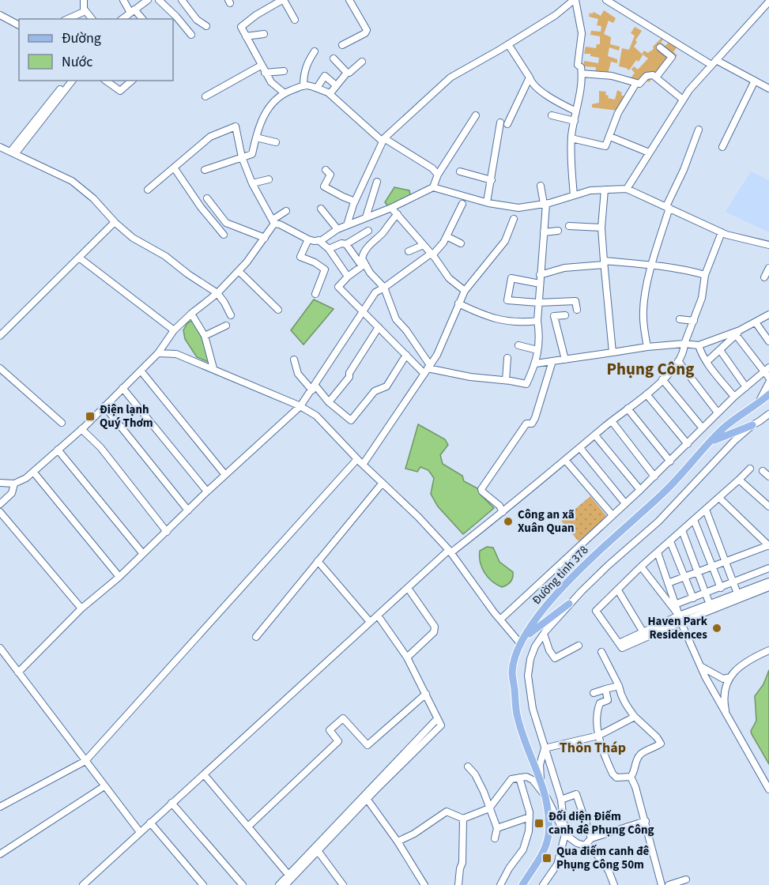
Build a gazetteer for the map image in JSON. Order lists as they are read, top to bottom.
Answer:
{
  "streets": {
    "main road": ["Đường tỉnh 378"]
  },
  "districts": ["Phụng Công", "Thôn Tháp"],
  "places": {
    "transit": ["Điện lạnh Quý Thơm", "Đối diện Điếm canh đê Phụng Công", "Qua điếm canh đê Phụng Công 50m"],
    "other": ["Công an xã Xuân Quan", "Haven Park Residences"]
  },
  "legend": ["Đường", "Nước"]
}
